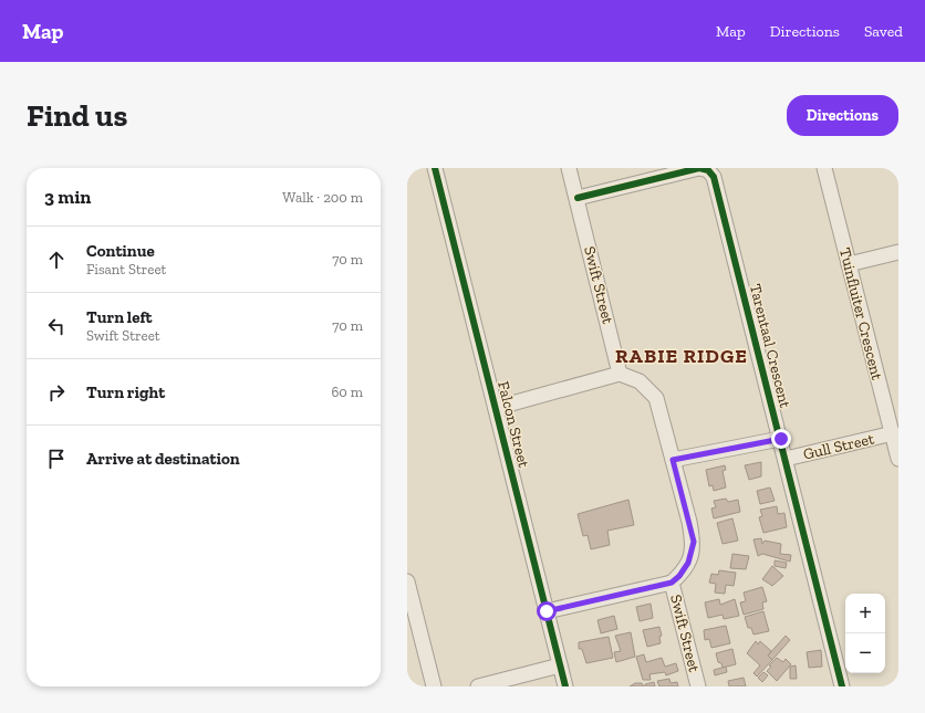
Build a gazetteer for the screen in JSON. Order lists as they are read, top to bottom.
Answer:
{
  "streets": {
    "street": [
      "Swift Street",
      "Tuinfluiter Crescent",
      "Tarentaal Crescent",
      "Falcon Street",
      "Gull Street"
    ]
  },
  "crossings": [
    ["Swift Street", "Tarentaal Crescent"],
    ["Tuinfluiter Crescent", "Gull Street"],
    ["Tarentaal Crescent", "Gull Street"]
  ],
  "districts": ["RABIE RIDGE"],
  "page": {
    "header": "Map",
    "nav": ["Map", "Directions", "Saved"],
    "buttons": "Directions",
    "title": "Find us",
    "heading": ["3 min", "Walk · 200 m"],
    "list": [
      ["Continue", "Fisant Street", "70 m"],
      ["Turn left", "Swift Street", "70 m"],
      ["Turn right", "60 m"],
      "Arrive at destination"
    ],
    "map_buttons": ["+", "−"]
  }
}
